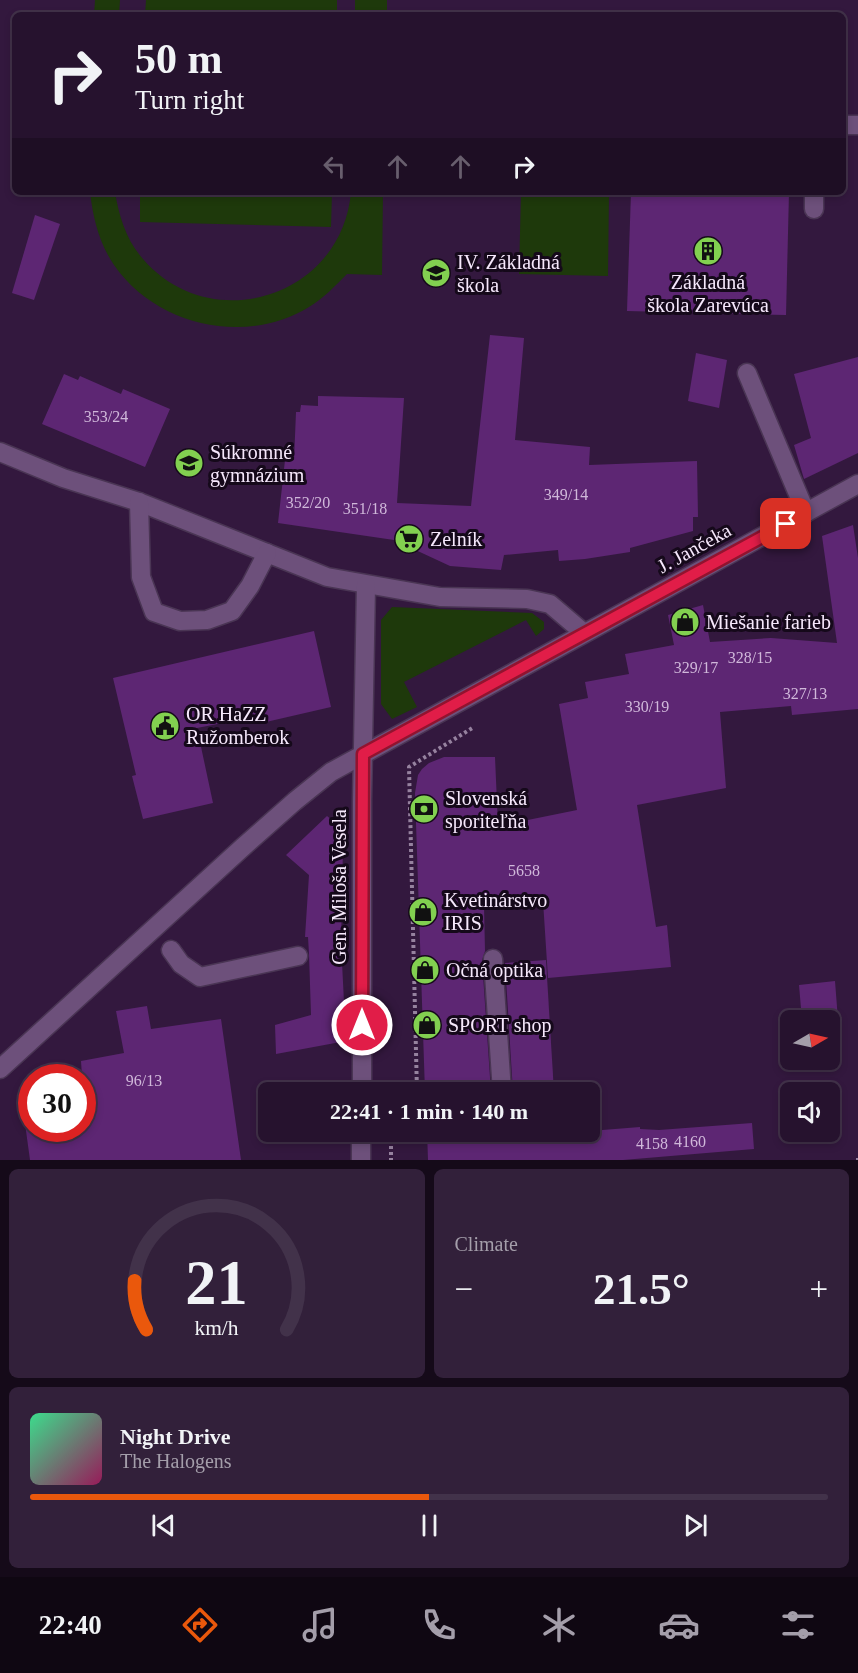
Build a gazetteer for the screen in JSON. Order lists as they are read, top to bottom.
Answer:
{
  "streets": {
    "street": ["J. Jančeka", "Gen. Miloša Vesela"]
  },
  "crossings": [
    ["J. Jančeka", "Gen. Miloša Vesela"]
  ],
  "places": {
    "building": ["Základná škola Zarevúca"],
    "school or university": ["IV. Základná škola", "Súkromné gymnázium"],
    "supermarket": ["Zelník"],
    "shop": [
      "Miešanie farieb",
      "Kvetinárstvo IRIS",
      "Očná optika",
      "SPORT shop"
    ],
    "public building": ["OR HaZZ Ružomberok"],
    "bank": ["Slovenská sporiteľňa"]
  },
  "house_numbers": [
    "353/24",
    "349/14",
    "352/20",
    "351/18",
    "328/15",
    "329/17",
    "327/13",
    "330/19",
    "5658",
    "96/13",
    "4160",
    "4158"
  ],
  "north": "right",
  "page": {
    "turn": ["50 m", "Turn right"],
    "limit": "30",
    "trip": "22:41 · 1 min · 140 m",
    "tile": "Climate",
    "heat": ["−", "21.5°", "+"],
    "song": ["Night Drive", "The Halogens"],
    "tabs": "22:40",
    "gauge": ["21", "km/h"]
  }
}
